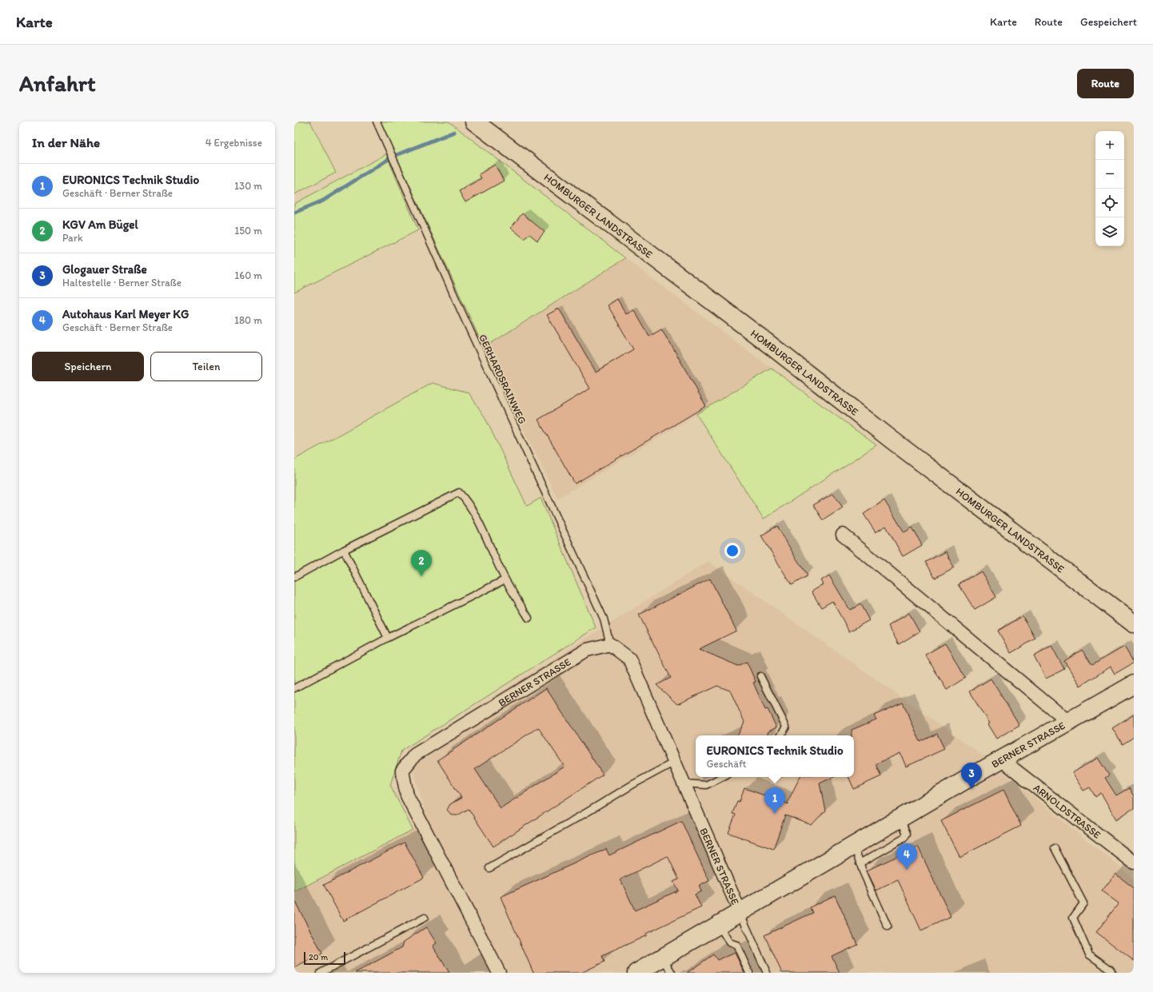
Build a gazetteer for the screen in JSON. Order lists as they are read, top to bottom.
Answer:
{
  "streets": {
    "street": ["HOMBURGER LANDSTRASSE", "BERNER STRASSE", "ARNOLDSTRASSE"],
    "lane": ["GERHARDSRAINWEG"]
  },
  "crossings": [
    ["GERHARDSRAINWEG", "BERNER STRASSE"],
    ["BERNER STRASSE", "ARNOLDSTRASSE"]
  ],
  "scale_bar": "20 m",
  "page": {
    "header": "Karte",
    "nav": ["Karte", "Route", "Gespeichert"],
    "buttons": [
      "Route",
      ["Speichern", "Teilen"]
    ],
    "title": "Anfahrt",
    "heading": ["In der Nähe", "4 Ergebnisse"],
    "map_buttons": ["+", "−"],
    "list": [
      {
        "mark": "1",
        "name": "EURONICS Technik Studio",
        "note": "Geschäft · Berner Straße",
        "value": "130 m"
      },
      {
        "mark": "2",
        "name": "KGV Am Bügel",
        "note": "Park",
        "value": "150 m"
      },
      {
        "mark": "3",
        "name": "Glogauer Straße",
        "note": "Haltestelle · Berner Straße",
        "value": "160 m"
      },
      {
        "mark": "4",
        "name": "Autohaus Karl Meyer KG",
        "note": "Geschäft · Berner Straße",
        "value": "180 m"
      }
    ],
    "pins": [
      "2",
      "3",
      "1",
      "4"
    ],
    "popup": ["EURONICS Technik Studio", "Geschäft"],
    "scale": "20 m"
  }
}
